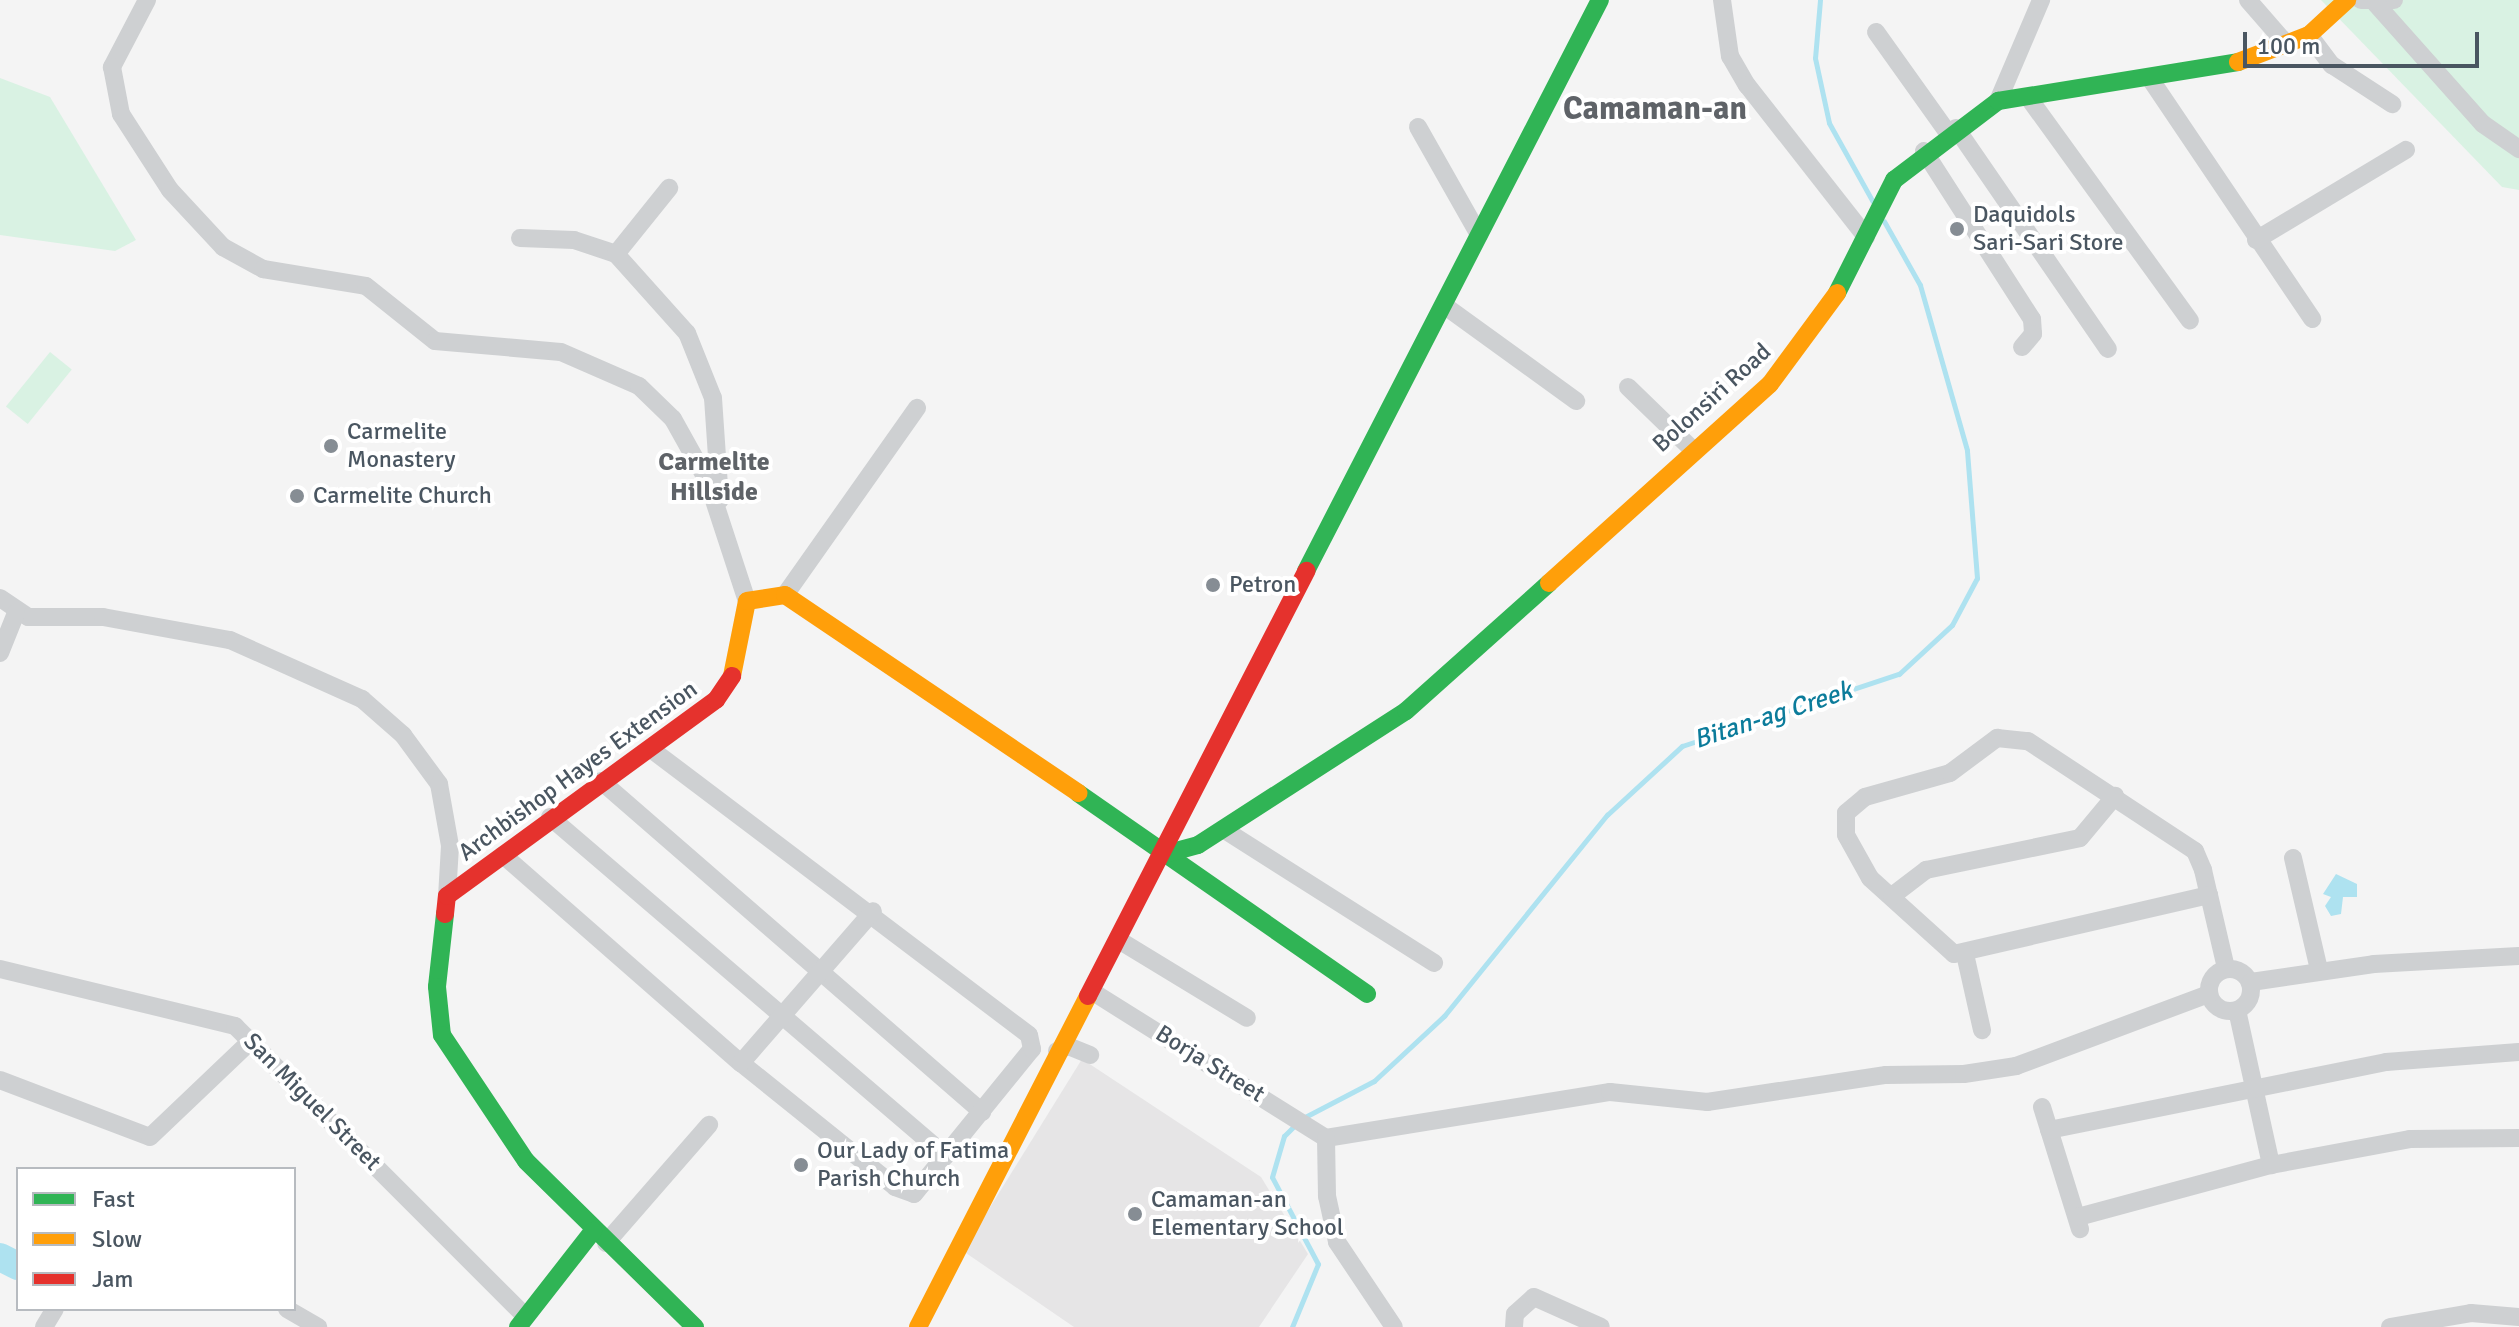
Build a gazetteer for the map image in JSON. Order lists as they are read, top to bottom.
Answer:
{
  "streets": {
    "street": [
      "Bolonsiri Road",
      "Archbishop Hayes Extension",
      "Borja Street",
      "San Miguel Street"
    ]
  },
  "districts": ["Camaman-an", "Carmelite Hillside"],
  "water": ["Bitan-ag Creek"],
  "places": [
    "Daquidols Sari-Sari Store",
    "Carmelite Monastery",
    "Carmelite Church",
    "Petron",
    "Our Lady of Fatima Parish Church",
    "Camaman-an Elementary School"
  ],
  "legend": ["Fast", "Slow", "Jam"],
  "scale_bar": "100 m"
}
